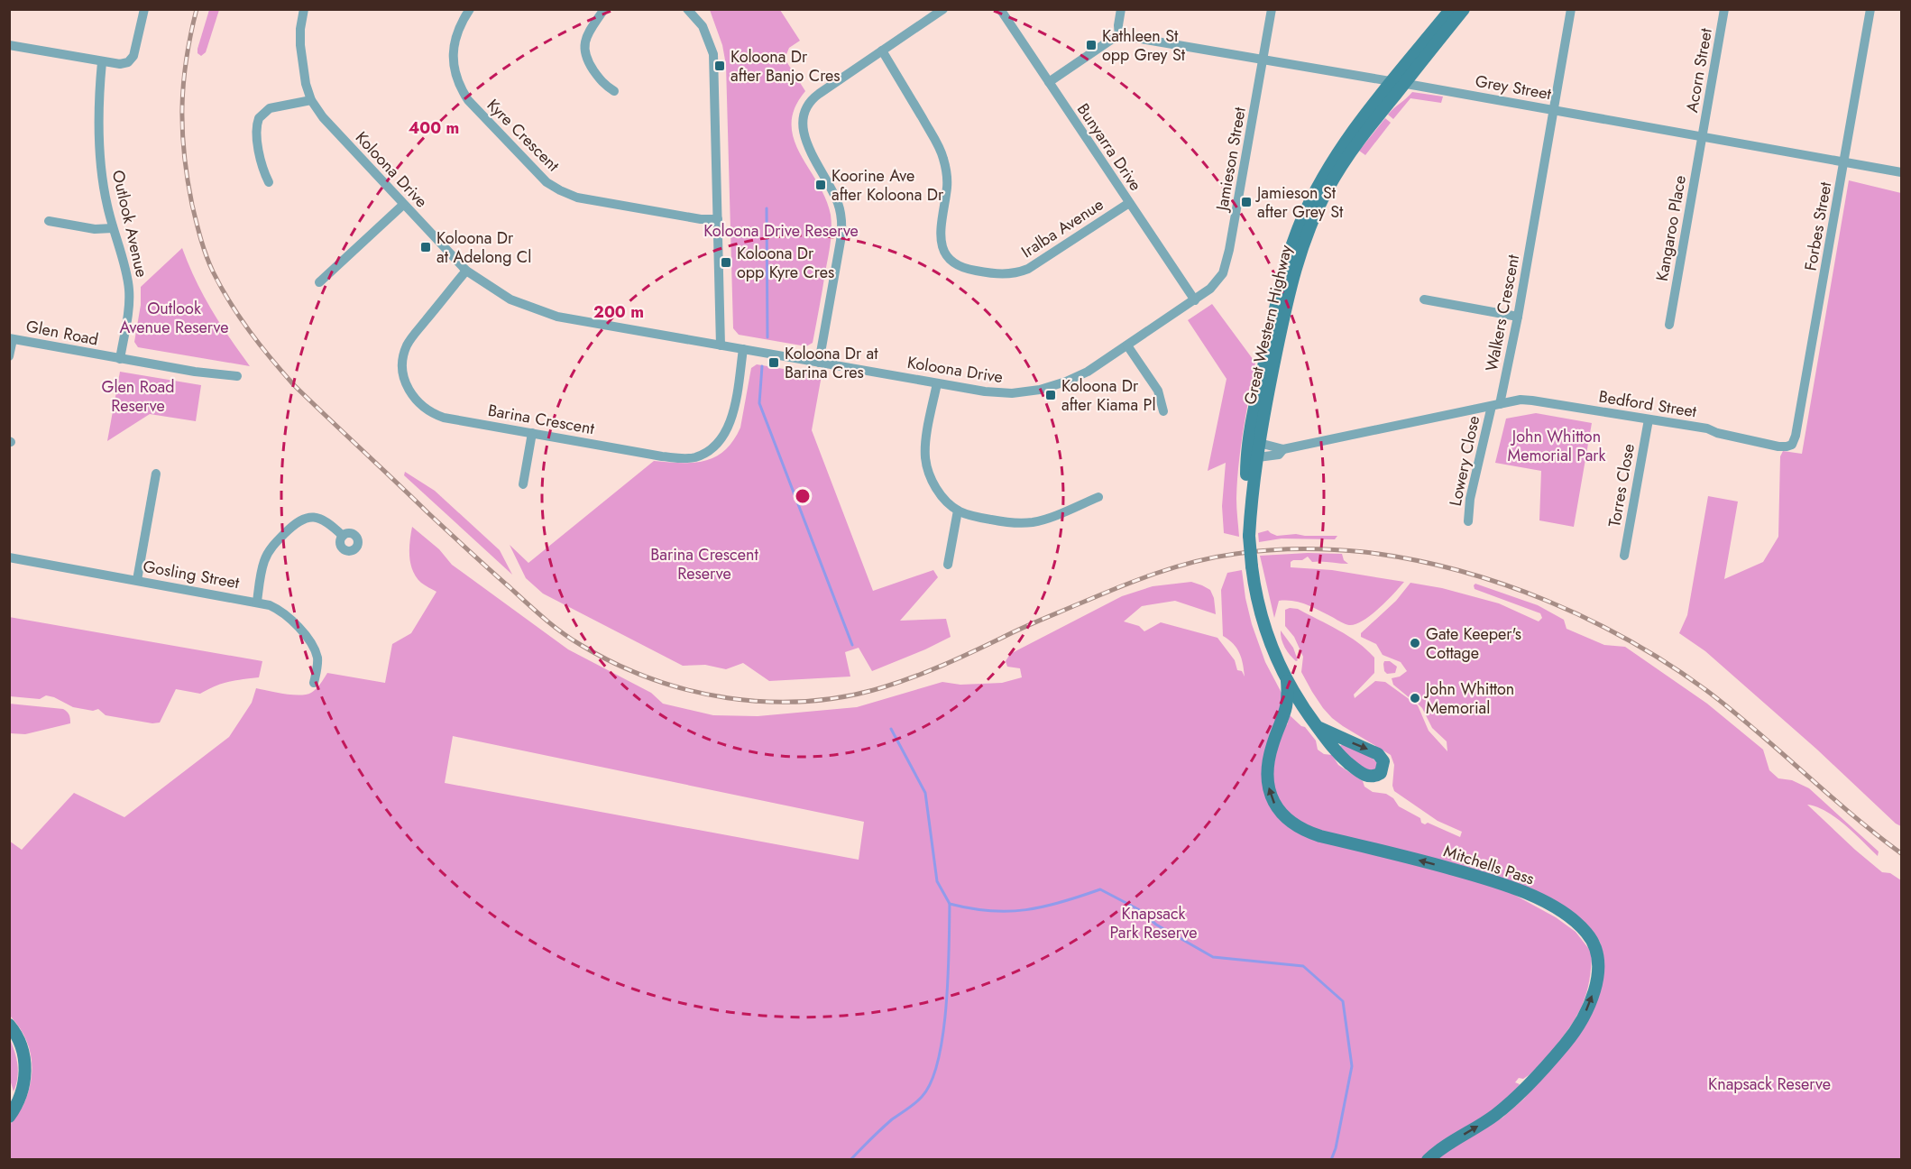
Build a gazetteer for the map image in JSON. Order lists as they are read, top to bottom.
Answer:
{
  "streets": {
    "main road": ["Great Western Highway", "Mitchells Pass"],
    "street": [
      "Acorn Street",
      "Grey Street",
      "Kyre Crescent",
      "Bunyarra Drive",
      "Jamieson Street",
      "Koloona Drive",
      "Outlook Avenue",
      "Forbes Street",
      "Iralba Avenue",
      "Kangaroo Place",
      "Walkers Crescent",
      "Glen Road",
      "Bedford Street",
      "Barina Crescent",
      "Lowery Close",
      "Torres Close",
      "Gosling Street"
    ]
  },
  "crossings": [
    ["Acorn Street", "Grey Street"],
    ["Acorn Street", "Kangaroo Place"],
    ["Grey Street", "Jamieson Street"],
    ["Grey Street", "Forbes Street"],
    ["Grey Street", "Kangaroo Place"],
    ["Grey Street", "Walkers Crescent"],
    ["Grey Street", "Great Western Highway"],
    ["Bunyarra Drive", "Jamieson Street"],
    ["Bunyarra Drive", "Koloona Drive"],
    ["Bunyarra Drive", "Iralba Avenue"],
    ["Jamieson Street", "Koloona Drive"],
    ["Koloona Drive", "Barina Crescent"],
    ["Outlook Avenue", "Glen Road"],
    ["Forbes Street", "Bedford Street"],
    ["Walkers Crescent", "Bedford Street"],
    ["Walkers Crescent", "Lowery Close"],
    ["Great Western Highway", "Mitchells Pass"],
    ["Bedford Street", "Lowery Close"],
    ["Bedford Street", "Torres Close"]
  ],
  "parks": [
    "Koloona Drive Reserve",
    "Outlook Avenue Reserve",
    "Glen Road Reserve",
    "John Whitton Memorial Park",
    "Barina Crescent Reserve",
    "Knapsack Park Reserve",
    "Knapsack Reserve"
  ],
  "places": {
    "transit": [
      "Kathleen St opp Grey St",
      "Koloona Dr after Banjo Cres",
      "Koorine Ave after Koloona Dr",
      "Jamieson St after Grey St",
      "Koloona Dr at Adelong Cl",
      "Koloona Dr opp Kyre Cres",
      "Koloona Dr at Barina Cres",
      "Koloona Dr after Kiama Pl"
    ],
    "other": ["Gate Keeper's Cottage", "John Whitton Memorial"]
  },
  "rings": ["400 m", "200 m"]
}
